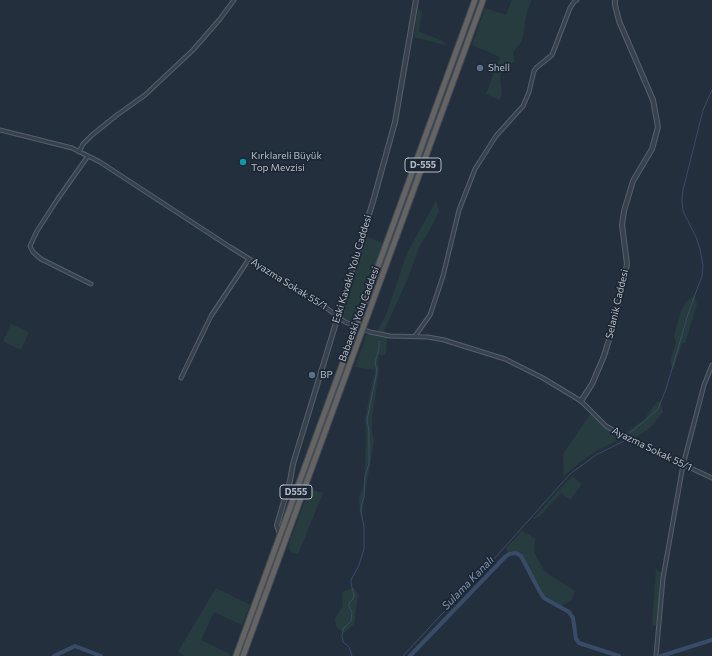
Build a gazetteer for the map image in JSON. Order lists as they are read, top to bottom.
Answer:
{
  "streets": {
    "highway": ["D-555", "Babaeski Yolu Caddesi", "D555"],
    "street": ["Eski Kavaklı Yolu Caddesi", "Ayazma Sokak 55/1", "Selanik Caddesi"]
  },
  "crossings": [
    ["Eski Kavaklı Yolu Caddesi", "Ayazma Sokak 55/1"],
    ["Eski Kavaklı Yolu Caddesi", "Babaeski Yolu Caddesi"],
    ["Ayazma Sokak 55/1", "Selanik Caddesi"],
    ["Ayazma Sokak 55/1", "Babaeski Yolu Caddesi"]
  ],
  "water": ["Sulama Kanalı"],
  "places": ["Shell", "Kırklareli Büyük Top Mevzisi", "BP"]
}
